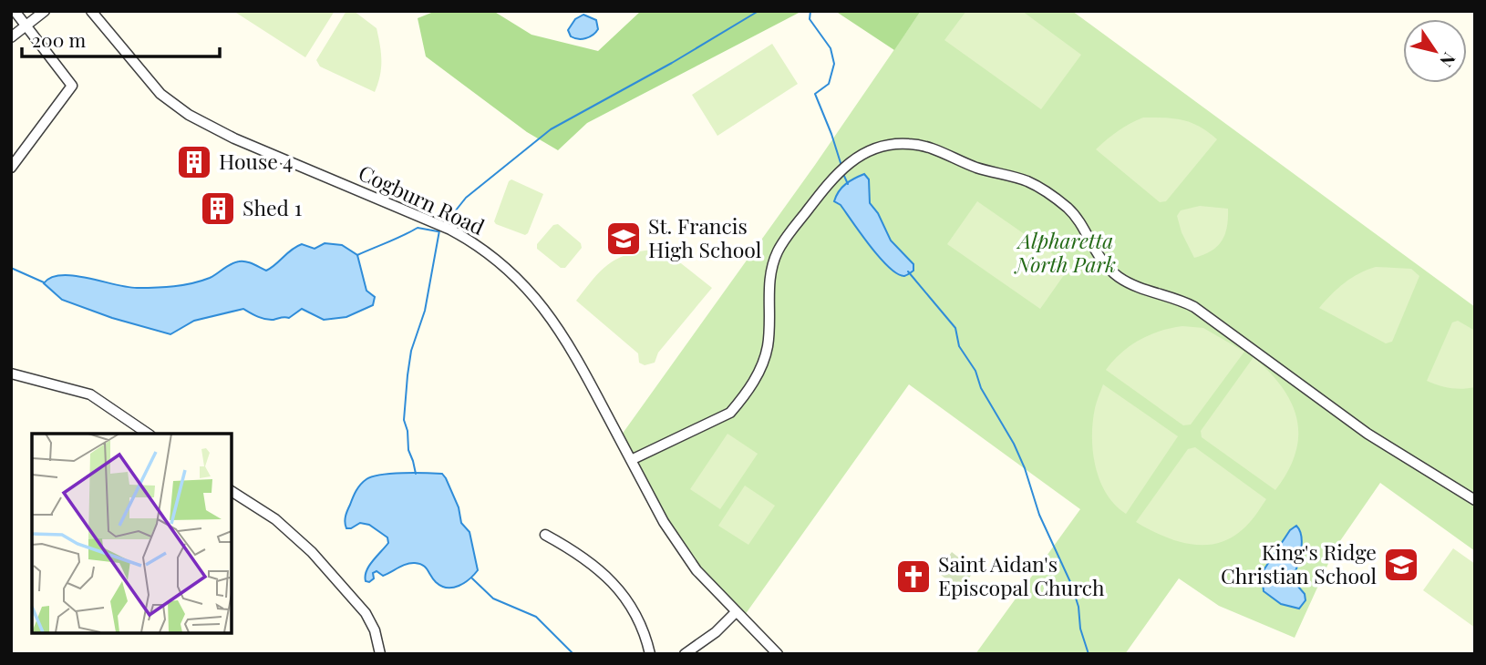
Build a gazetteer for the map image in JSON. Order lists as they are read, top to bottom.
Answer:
{
  "streets": {
    "street": ["Cogburn Road"]
  },
  "parks": ["Alpharetta North Park"],
  "places": {
    "building": ["House 4", "Shed 1"],
    "school or university": ["St. Francis High School", "King's Ridge Christian School"],
    "church": ["Saint Aidan's Episcopal Church"]
  },
  "scale_bar": "200 m",
  "north": "bottom right"
}
